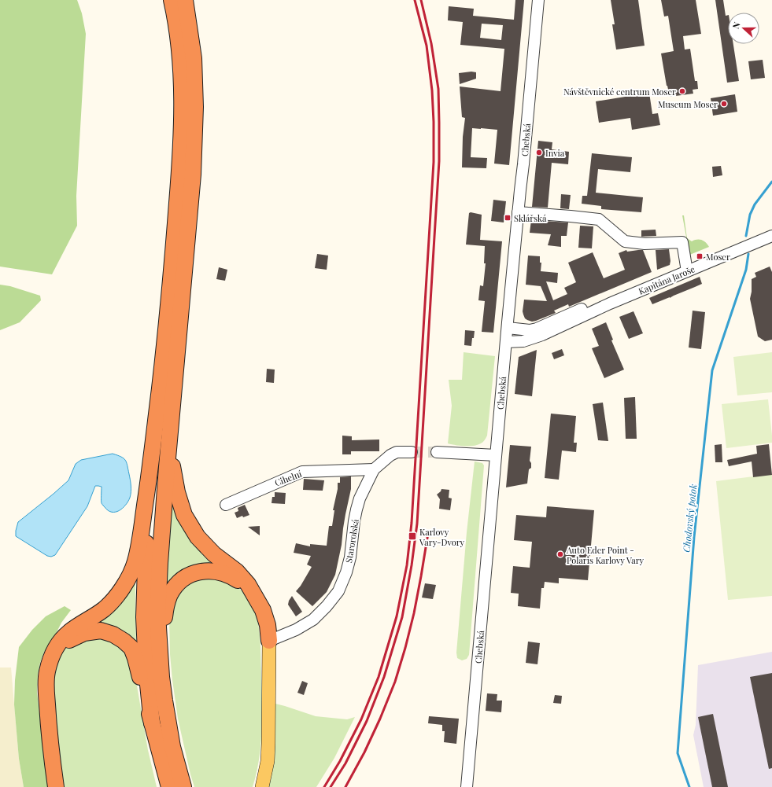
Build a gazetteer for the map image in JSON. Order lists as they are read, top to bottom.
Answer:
{
  "streets": {
    "street": [
      "Chebská",
      "Kapitána Jaroše",
      "Cihelní",
      "Starorolská"
    ]
  },
  "crossings": [
    ["Chebská", "Kapitána Jaroše"],
    ["Cihelní", "Starorolská"]
  ],
  "water": ["Chodovský potok"],
  "places": {
    "other": [
      "Návštěvnické centrum Moser",
      "Museum Moser",
      "Invia",
      "Auto Eder Point - Polaris Karlovy Vary"
    ],
    "transit": ["Sklářská", "Moser", "Karlovy Vary-Dvory"]
  },
  "north": "left"
}
